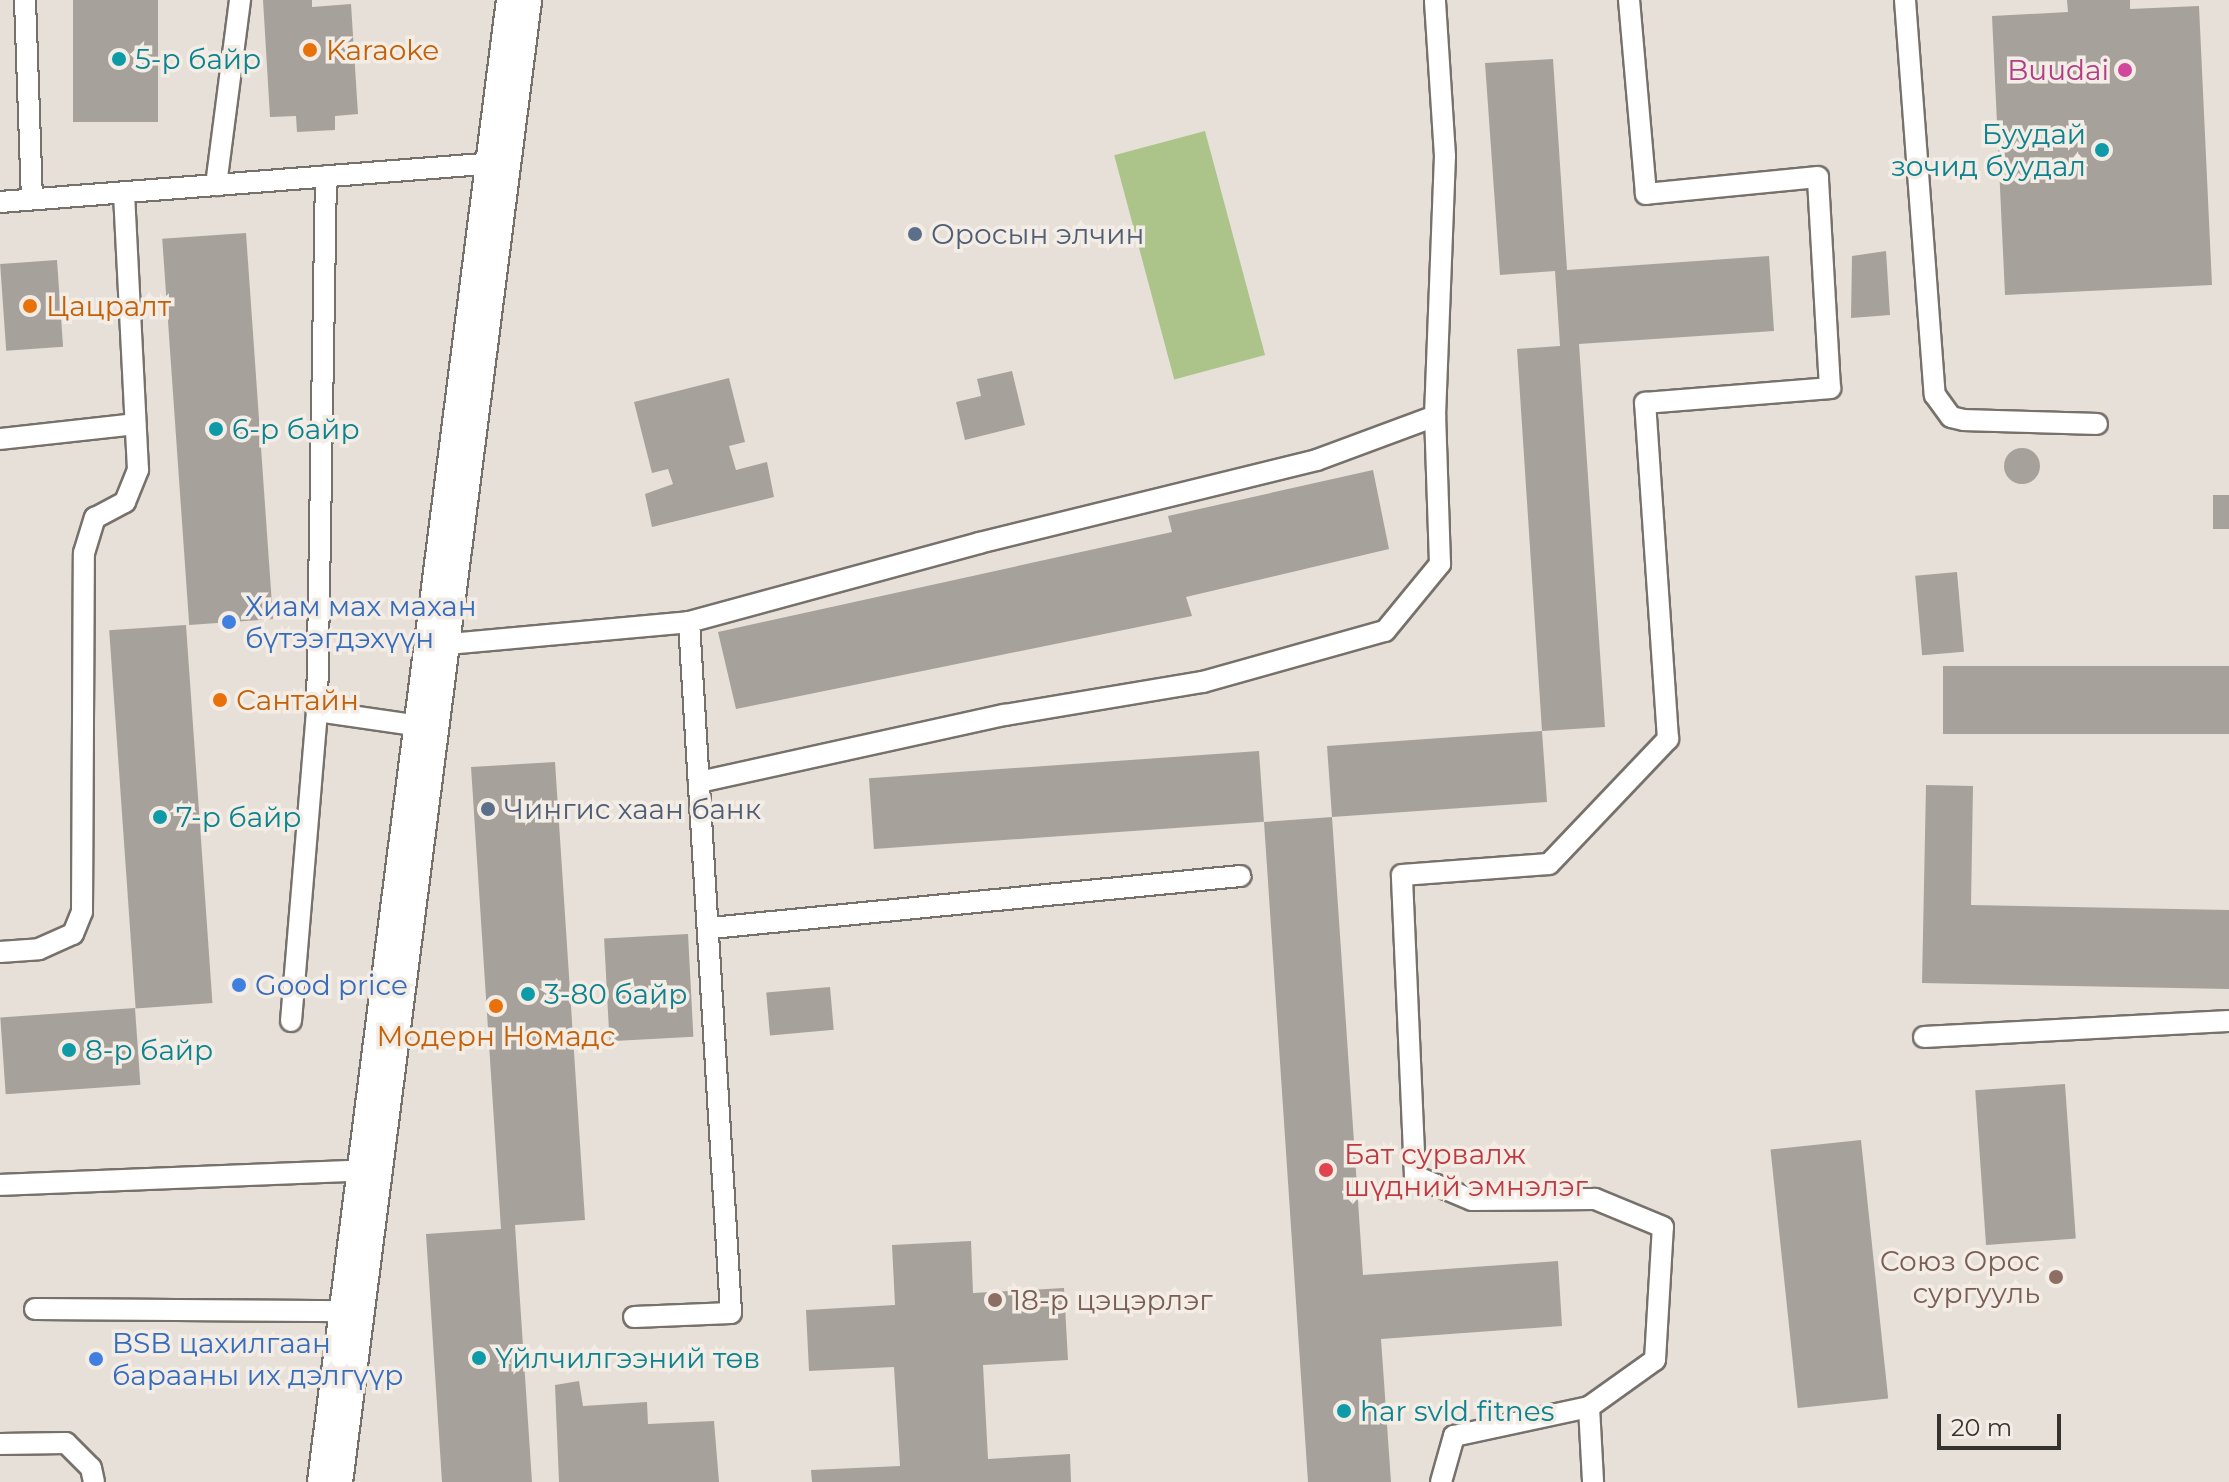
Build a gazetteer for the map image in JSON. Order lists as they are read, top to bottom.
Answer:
{
  "places": [
    "Karaoke",
    "5-р байр",
    "Buudai",
    "Буудай зочид буудал",
    "Оросын элчин",
    "Цацралт",
    "6-р байр",
    "Хиам мах махан бүтээгдэхүүн",
    "Сантайн",
    "Чингис хаан банк",
    "7-р байр",
    "Good price",
    "3-80 байр",
    "Модерн Номадс",
    "8-р байр",
    "Бат сурвалж шүдний эмнэлэг",
    "Союз Орос сургууль",
    "18-р цэцэрлэг",
    "Үйлчилгээний төв",
    "BSB цахилгаан барааны их дэлгүүр",
    "har svld fitnes"
  ],
  "scale_bar": "20 m"
}
